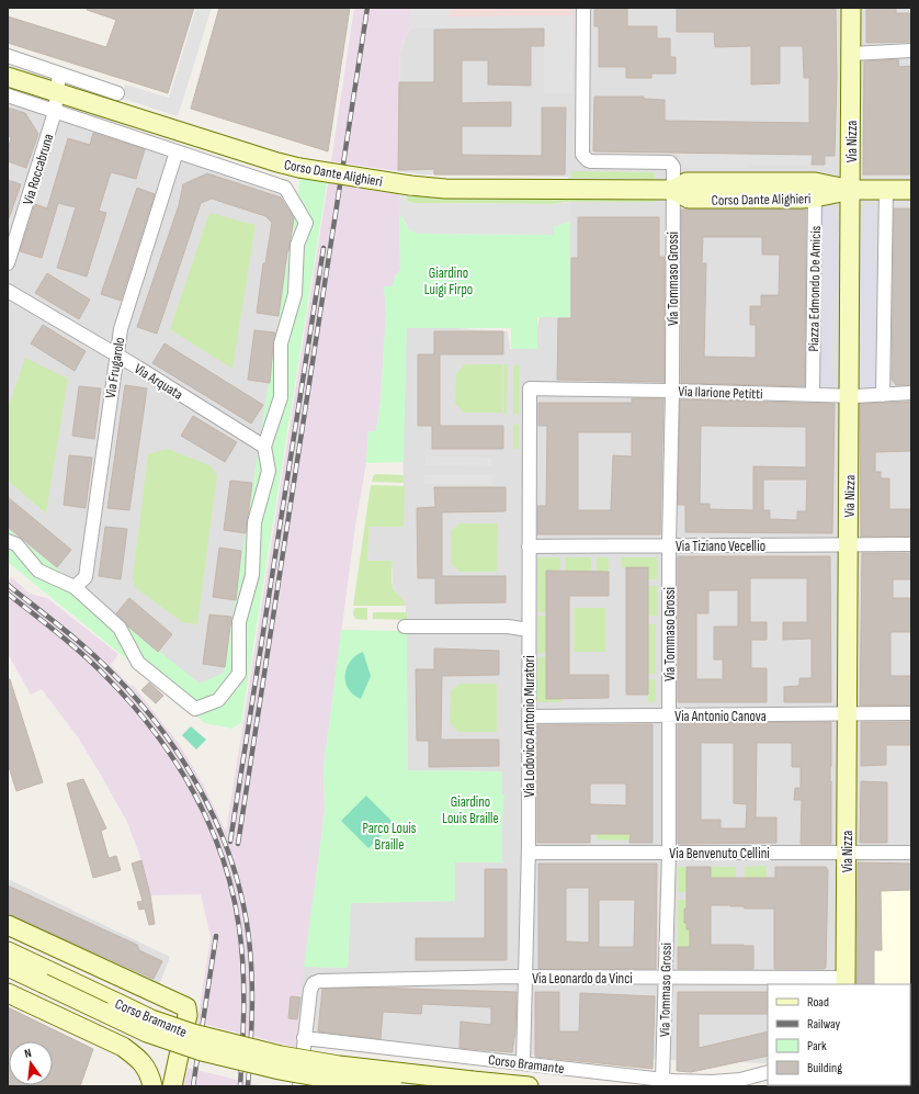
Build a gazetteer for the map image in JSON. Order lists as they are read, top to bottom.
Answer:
{
  "streets": {
    "street": [
      "Via Nizza",
      "Via Roccabruna",
      "Corso Dante Alighieri",
      "Via Tommaso Grossi",
      "Piazza Edmondo De Amicis",
      "Via Frugarolo",
      "Via Arquata",
      "Via Ilarione Petitti",
      "Via Tiziano Vecellio",
      "Via Antonio Canova",
      "Via Lodovico Antonio Muratori",
      "Via Benvenuto Cellini",
      "Via Leonardo da Vinci",
      "Corso Bramante"
    ]
  },
  "crossings": [
    ["Via Nizza", "Corso Dante Alighieri"],
    ["Via Nizza", "Via Ilarione Petitti"],
    ["Via Nizza", "Via Tiziano Vecellio"],
    ["Via Nizza", "Via Antonio Canova"],
    ["Via Nizza", "Via Benvenuto Cellini"],
    ["Via Nizza", "Via Leonardo da Vinci"],
    ["Via Roccabruna", "Corso Dante Alighieri"],
    ["Corso Dante Alighieri", "Via Tommaso Grossi"],
    ["Corso Dante Alighieri", "Piazza Edmondo De Amicis"],
    ["Corso Dante Alighieri", "Via Frugarolo"],
    ["Corso Dante Alighieri", "Via Arquata"],
    ["Via Tommaso Grossi", "Via Ilarione Petitti"],
    ["Via Tommaso Grossi", "Via Tiziano Vecellio"],
    ["Via Tommaso Grossi", "Via Antonio Canova"],
    ["Via Tommaso Grossi", "Via Benvenuto Cellini"],
    ["Via Tommaso Grossi", "Via Leonardo da Vinci"],
    ["Via Tommaso Grossi", "Corso Bramante"],
    ["Piazza Edmondo De Amicis", "Via Ilarione Petitti"],
    ["Via Frugarolo", "Via Arquata"],
    ["Via Ilarione Petitti", "Via Lodovico Antonio Muratori"],
    ["Via Tiziano Vecellio", "Via Lodovico Antonio Muratori"],
    ["Via Antonio Canova", "Via Lodovico Antonio Muratori"],
    ["Via Lodovico Antonio Muratori", "Via Benvenuto Cellini"],
    ["Via Lodovico Antonio Muratori", "Via Leonardo da Vinci"],
    ["Via Lodovico Antonio Muratori", "Corso Bramante"],
    ["Via Leonardo da Vinci", "Corso Bramante"]
  ],
  "parks": ["Giardino Luigi Firpo", "Giardino Louis Braille", "Parco Louis Braille"],
  "legend": [
    "Road",
    "Railway",
    "Park",
    "Building"
  ],
  "north": "top"
}
